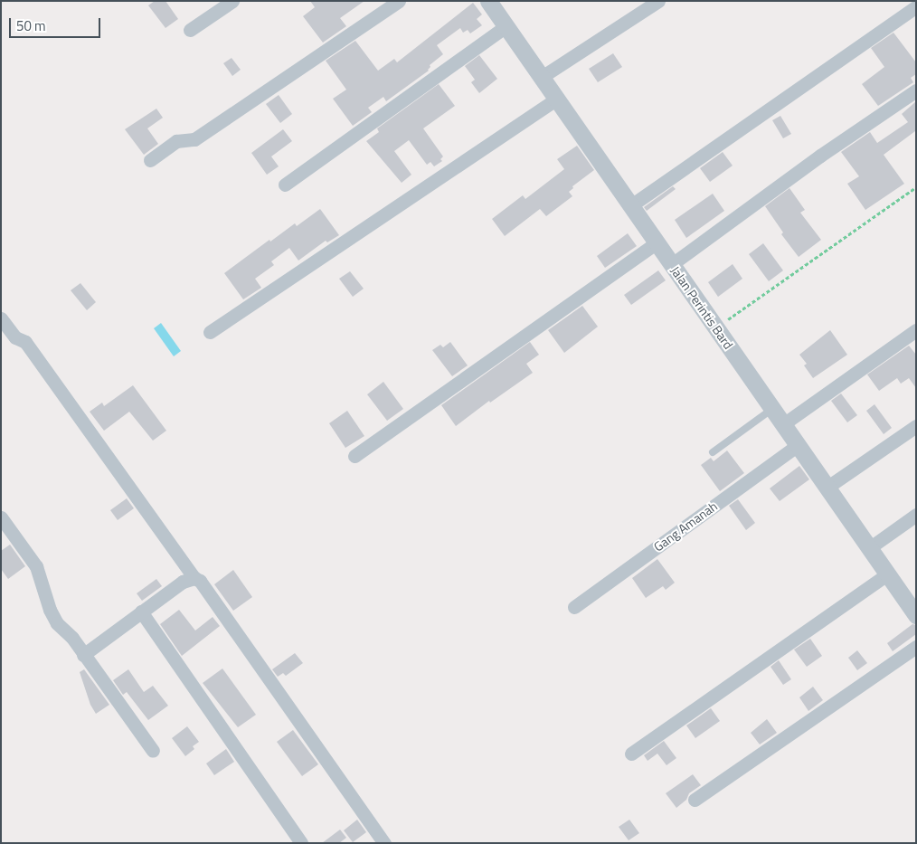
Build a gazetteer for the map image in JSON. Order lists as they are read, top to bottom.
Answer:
{
  "streets": {
    "street": ["Jalan Perintis Bard", "Gang Amanah"]
  },
  "crossings": [
    ["Jalan Perintis Bard", "Gang Amanah"]
  ],
  "scale_bar": "50 m"
}
